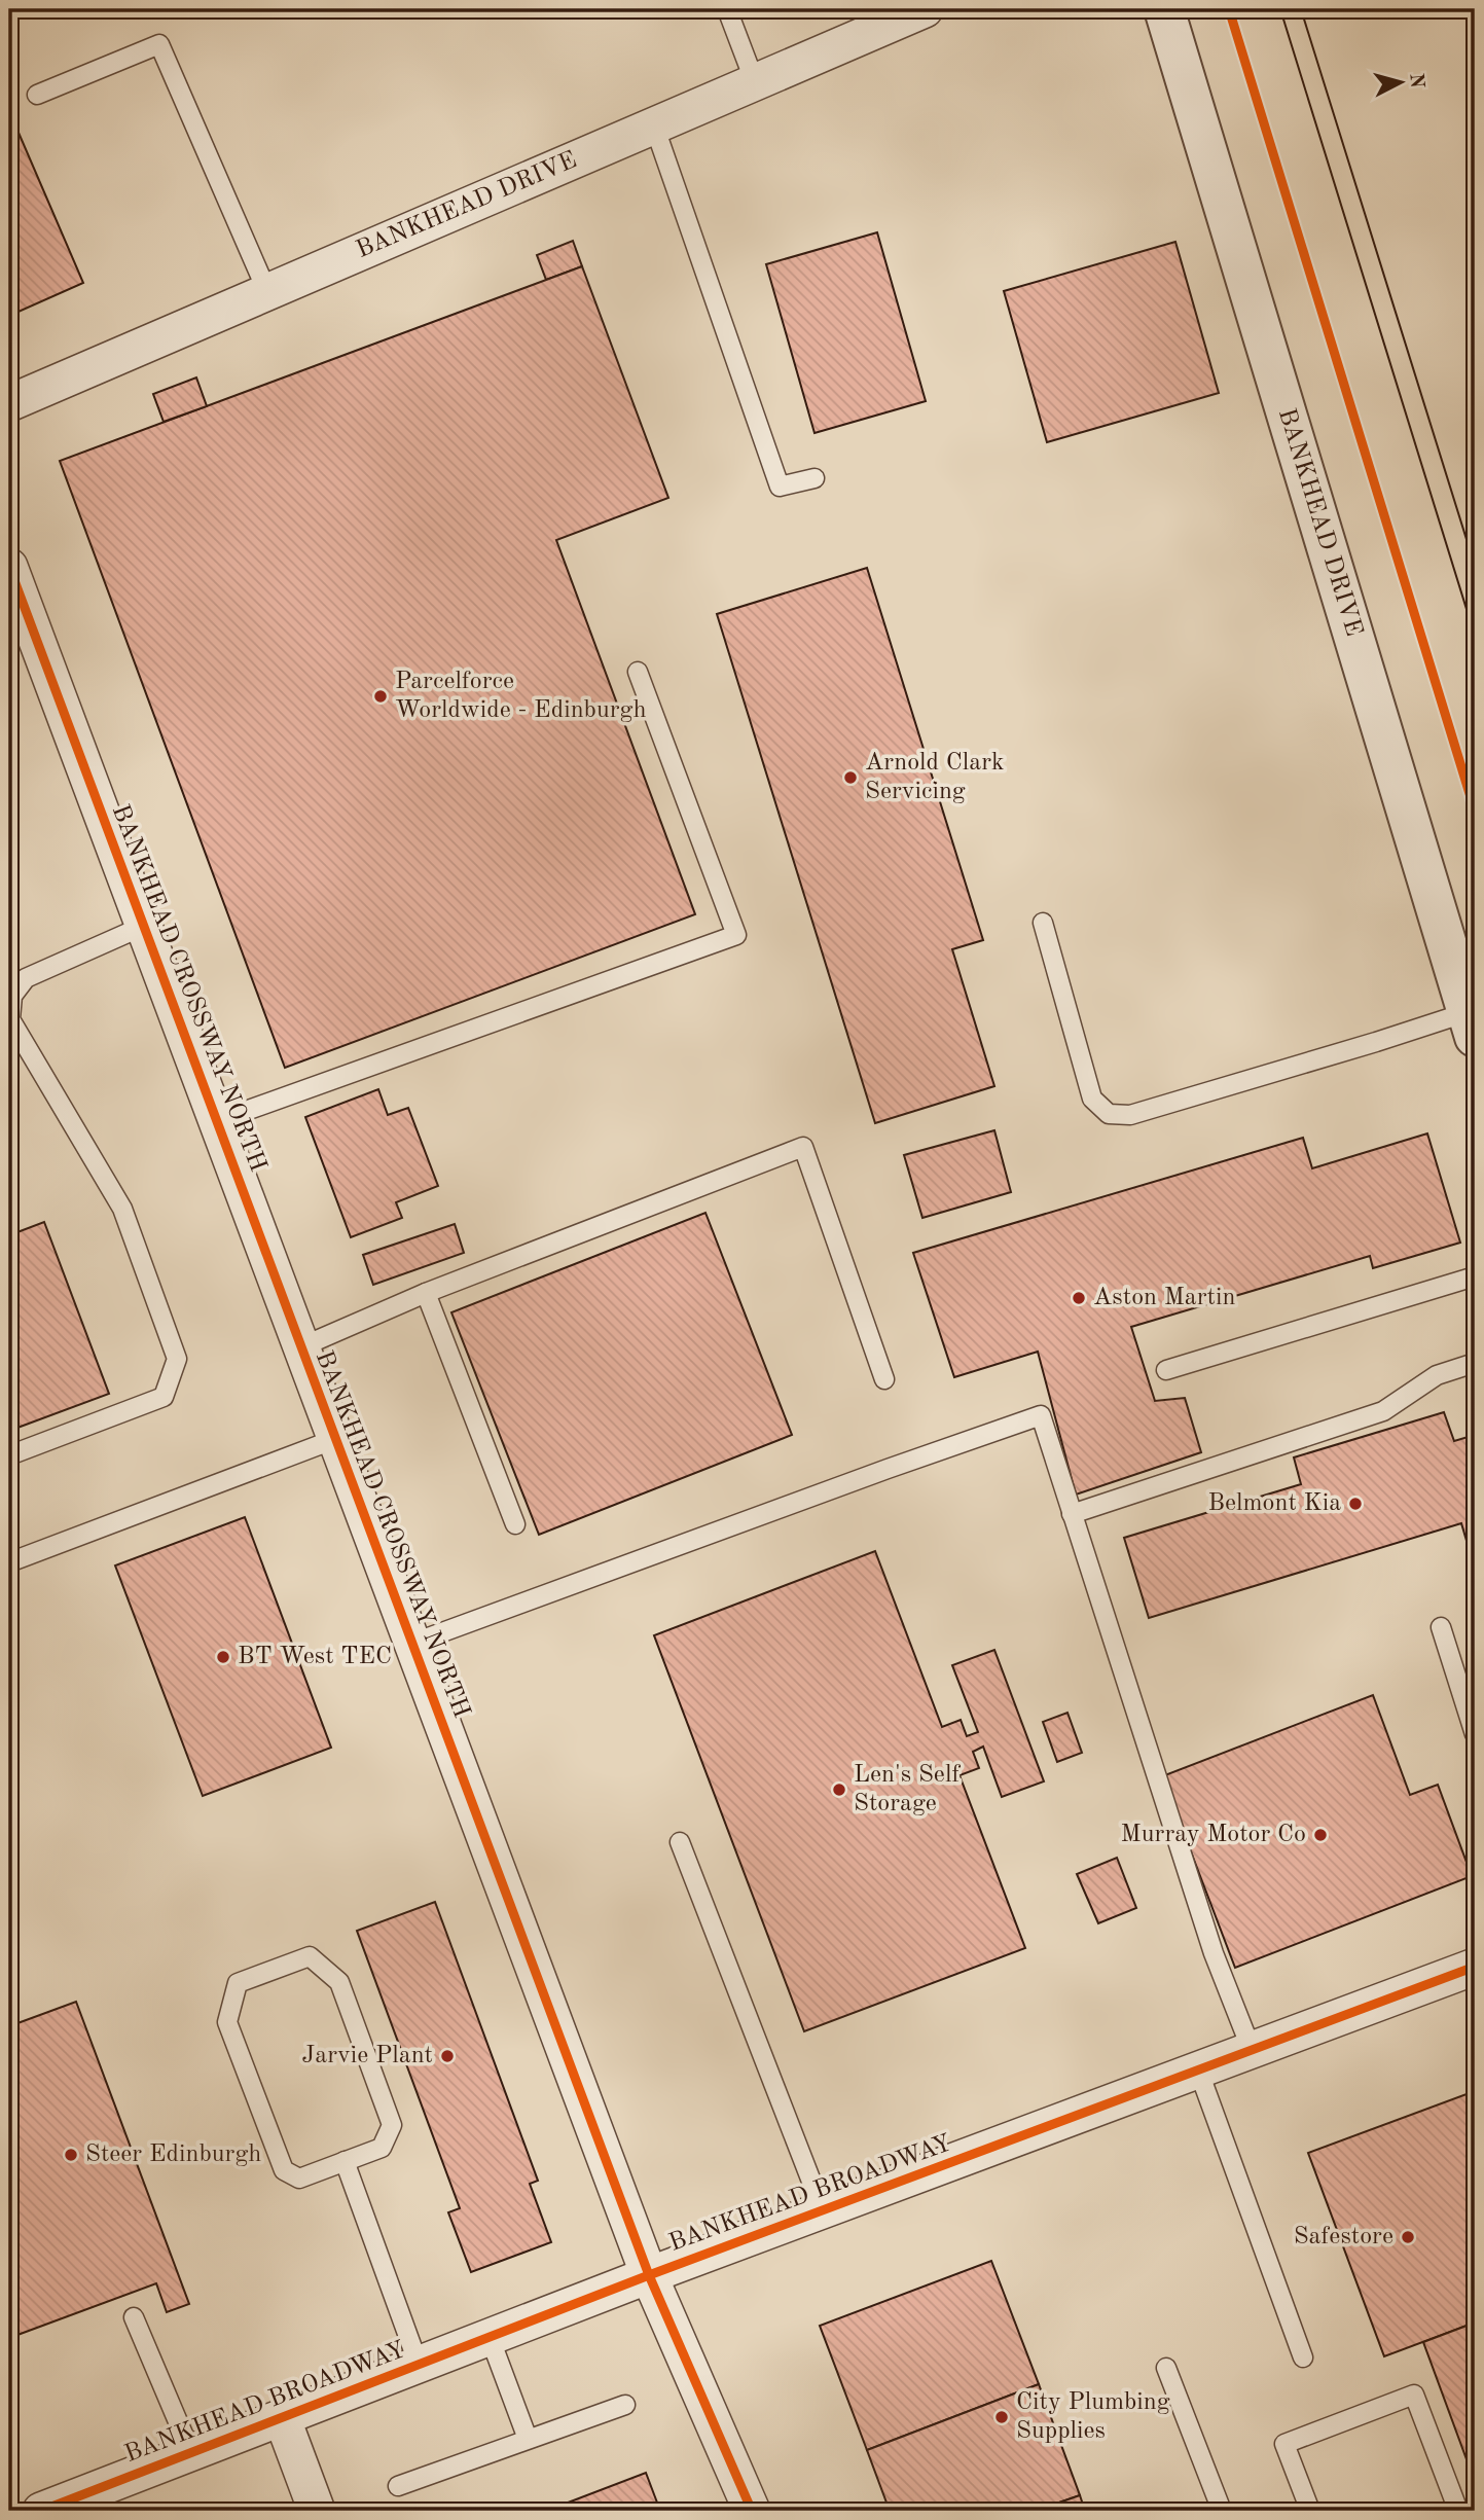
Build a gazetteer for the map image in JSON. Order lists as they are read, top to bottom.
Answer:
{
  "streets": {
    "street": ["BANKHEAD DRIVE", "BANKHEAD CROSSWAY NORTH", "BANKHEAD BROADWAY"]
  },
  "crossings": [
    ["BANKHEAD CROSSWAY NORTH", "BANKHEAD BROADWAY"]
  ],
  "places": [
    "Parcelforce Worldwide - Edinburgh",
    "Arnold Clark Servicing",
    "Aston Martin",
    "Belmont Kia",
    "BT West TEC",
    "Len's Self Storage",
    "Murray Motor Co",
    "Jarvie Plant",
    "Steer Edinburgh",
    "Safestore",
    "City Plumbing Supplies"
  ],
  "north": "right"
}
